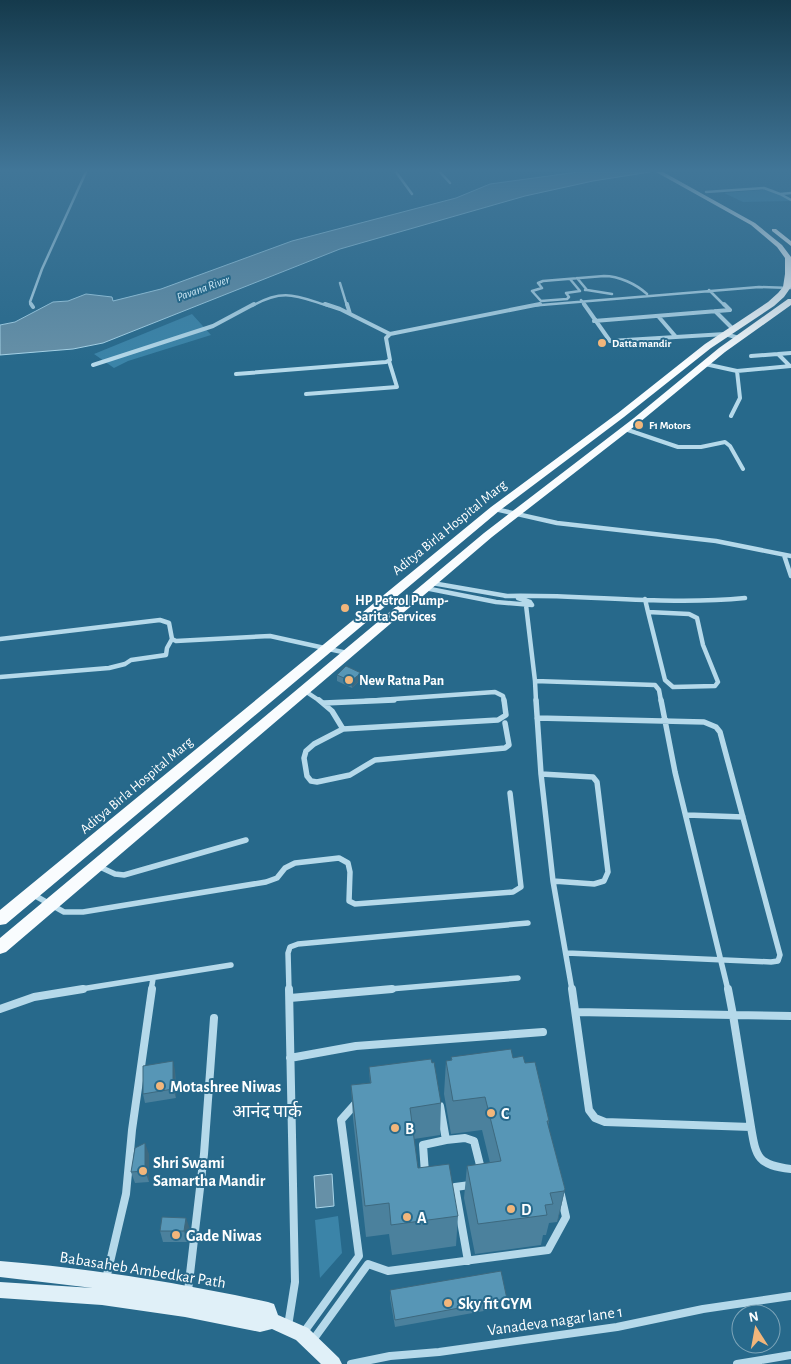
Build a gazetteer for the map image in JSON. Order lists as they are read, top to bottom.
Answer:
{
  "streets": {
    "main road": ["Aditya Birla Hospital Marg"],
    "street": ["Babasaheb Ambedkar Path", "Vanadeva nagar lane 1"]
  },
  "districts": ["आनंद पार्क"],
  "water": ["Pavana River"],
  "places": [
    "Datta mandir",
    "F1 Motors",
    "HP Petrol Pump- Sarita Services",
    "New Ratna Pan",
    "Motashree Niwas",
    "C",
    "B",
    "Shri Swami Samartha Mandir",
    "D",
    "A",
    "Gade Niwas",
    "Sky fit GYM"
  ],
  "north": "top"
}
